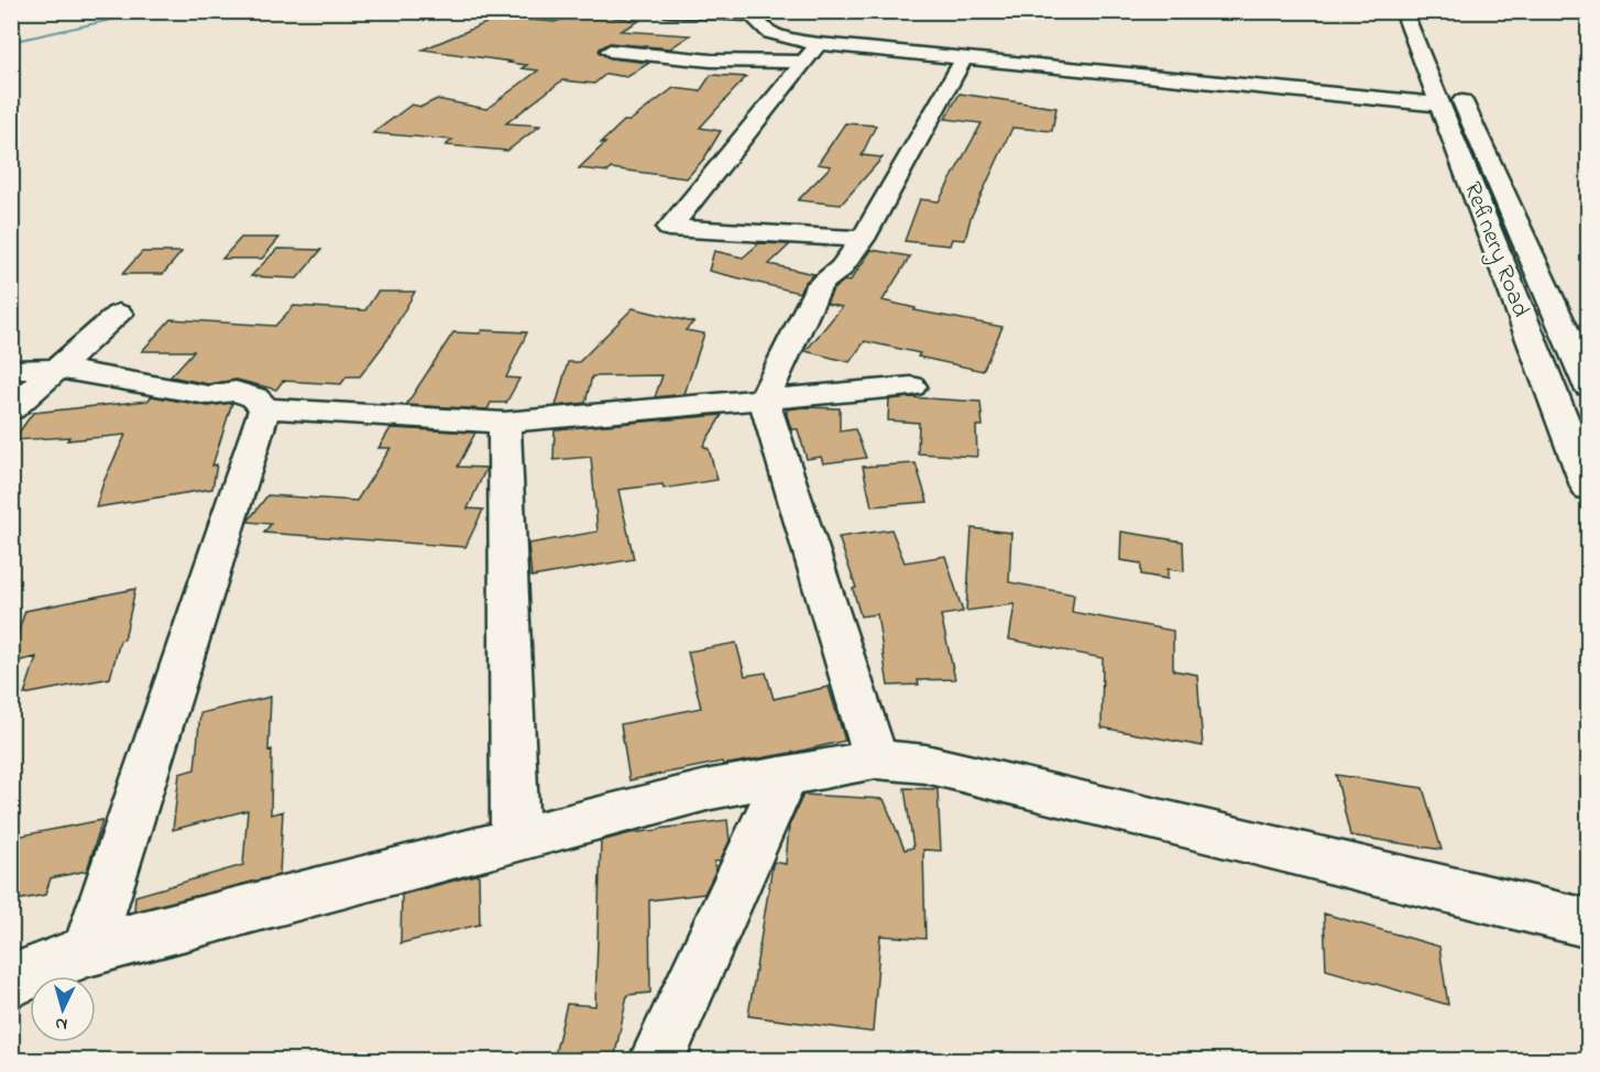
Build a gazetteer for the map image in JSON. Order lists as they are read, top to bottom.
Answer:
{
  "streets": {
    "street": ["Refinery Road"]
  },
  "north": "bottom"
}
